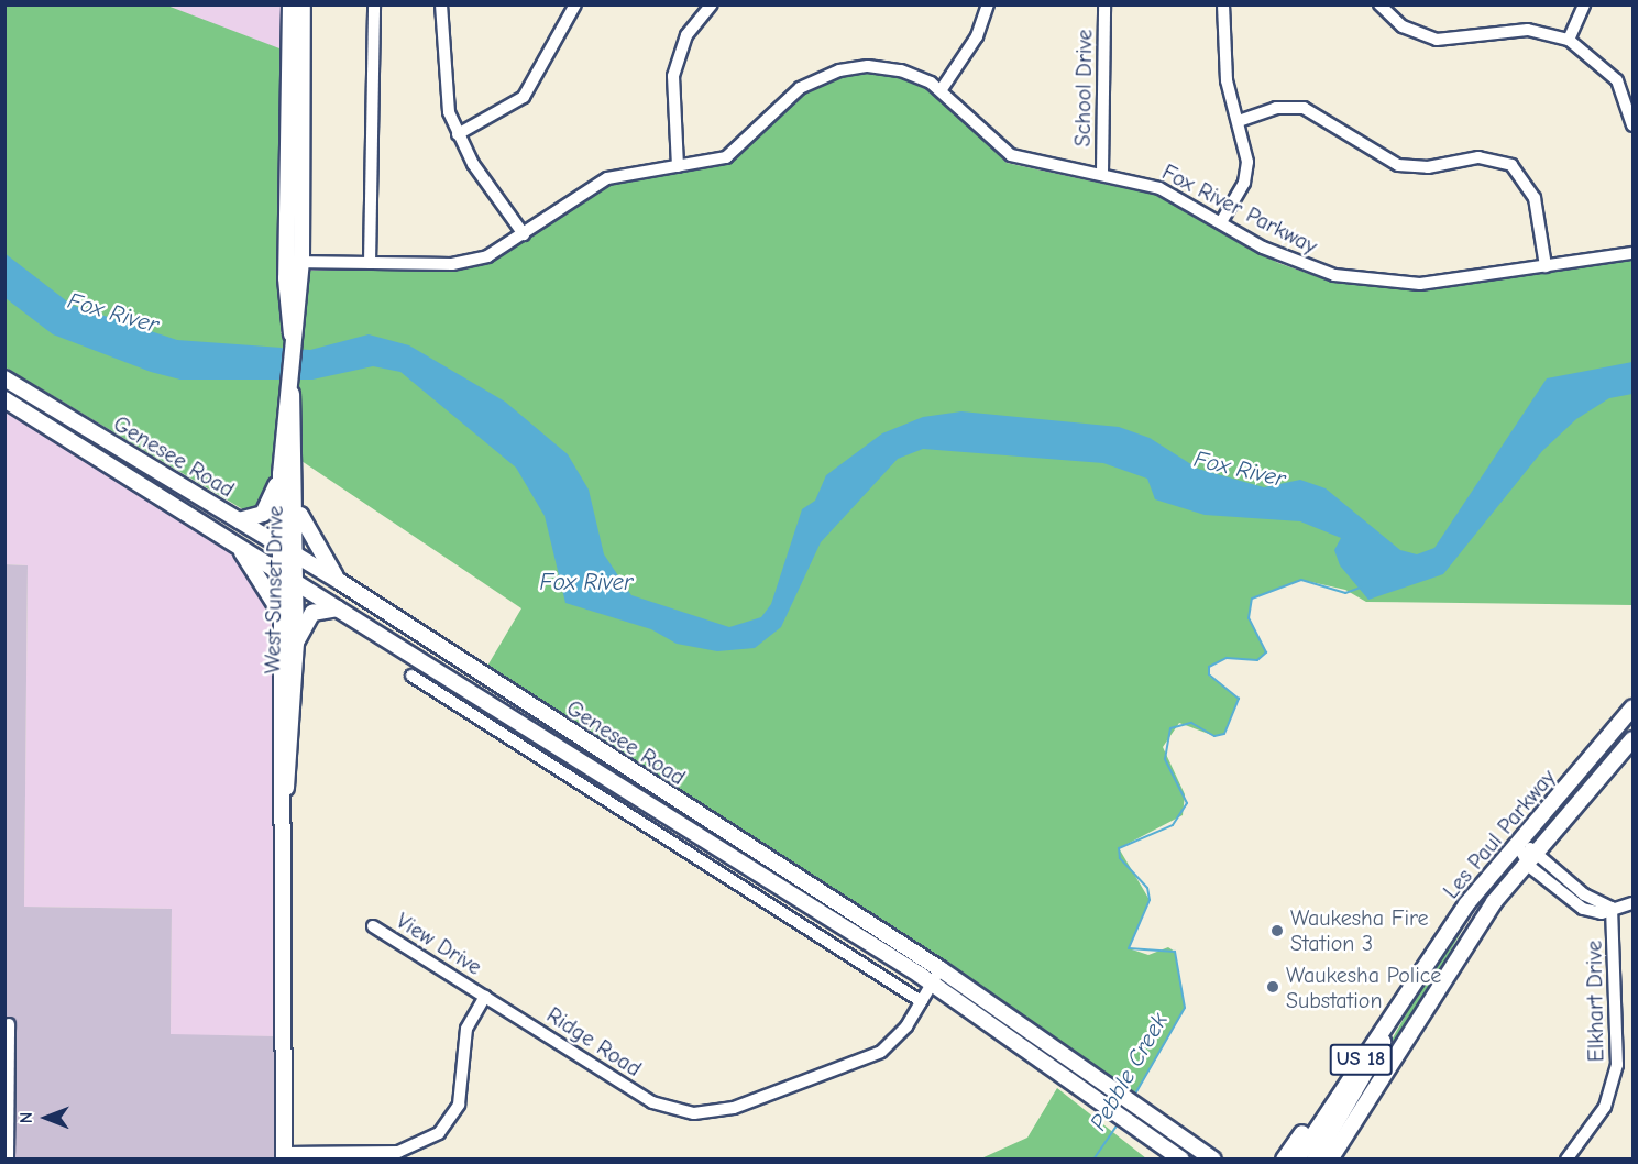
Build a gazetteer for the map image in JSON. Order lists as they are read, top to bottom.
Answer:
{
  "streets": {
    "main road": [
      "Genesee Road",
      "West Sunset Drive",
      "Les Paul Parkway",
      "US 18"
    ],
    "street": [
      "School Drive",
      "Fox River Parkway",
      "View Drive",
      "Elkhart Drive",
      "Ridge Road"
    ]
  },
  "crossings": [
    ["School Drive", "Fox River Parkway"],
    ["Fox River Parkway", "West Sunset Drive"],
    ["Genesee Road", "West Sunset Drive"],
    ["Genesee Road", "Ridge Road"],
    ["View Drive", "Ridge Road"]
  ],
  "water": ["Fox River", "Pebble Creek"],
  "places": ["Waukesha Fire Station 3", "Waukesha Police Substation"],
  "north": "left"
}
